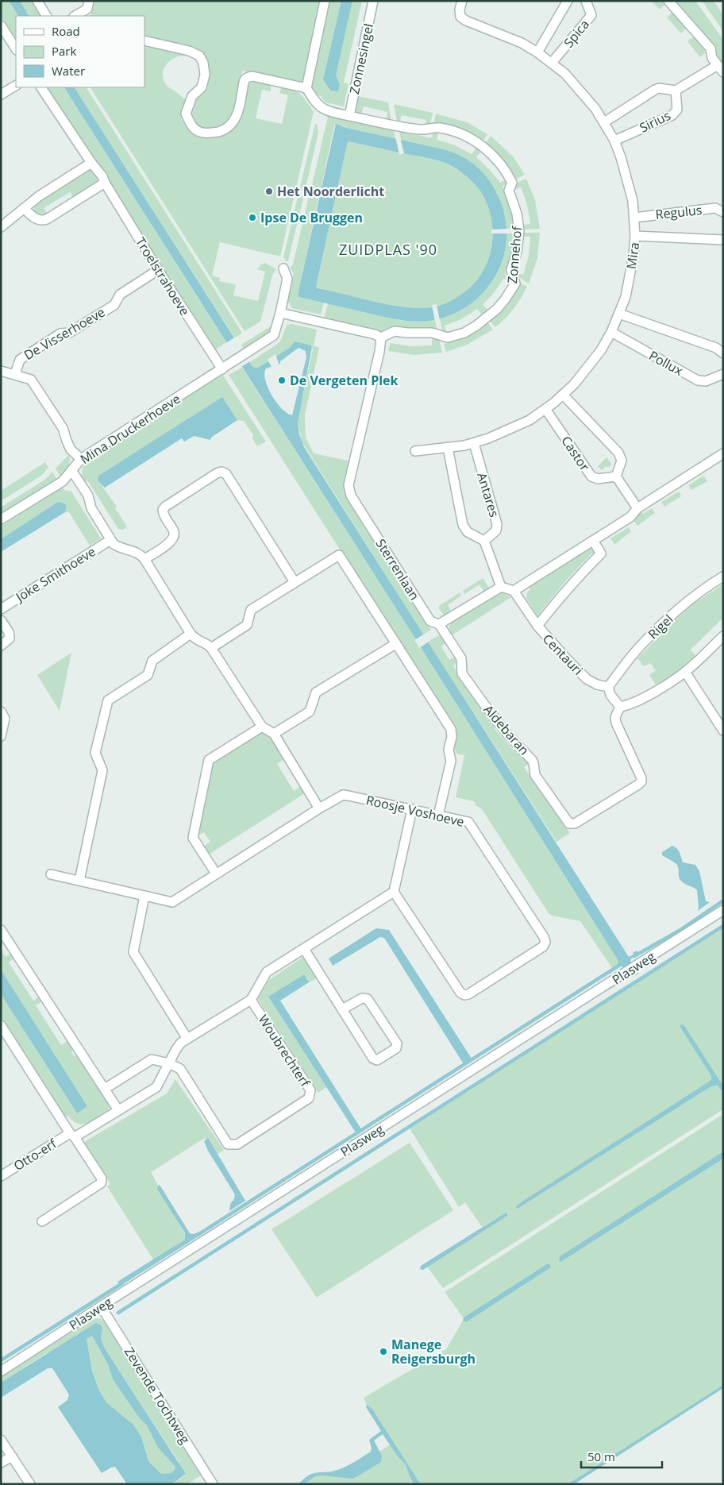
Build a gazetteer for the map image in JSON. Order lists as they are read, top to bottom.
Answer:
{
  "streets": {
    "street": [
      "Spica",
      "Zonnesingel",
      "Sirius",
      "Regulus",
      "Zonnehof",
      "Mira",
      "Troelstrahoeve",
      "De Visserhoeve",
      "Pollux",
      "Mina Druckerhoeve",
      "Castor",
      "Antares",
      "Sterrenlaan",
      "Joke Smithoeve",
      "Rigel",
      "Centauri",
      "Aldebaran",
      "Roosje Voshoeve",
      "Plasweg",
      "Woubrechterf",
      "Otto-erf",
      "Zevende Tochtweg"
    ]
  },
  "crossings": [
    ["Spica", "Mira"],
    ["Zonnesingel", "Zonnehof"],
    ["Sirius", "Mira"],
    ["Regulus", "Mira"],
    ["Zonnehof", "Sterrenlaan"],
    ["Mira", "Pollux"],
    ["Mira", "Castor"],
    ["Mira", "Antares"],
    ["Troelstrahoeve", "De Visserhoeve"],
    ["Troelstrahoeve", "Mina Druckerhoeve"],
    ["De Visserhoeve", "Mina Druckerhoeve"],
    ["Sterrenlaan", "Aldebaran"],
    ["Rigel", "Centauri"],
    ["Plasweg", "Zevende Tochtweg"]
  ],
  "districts": ["ZUIDPLAS '90"],
  "places": [
    "Het Noorderlicht",
    "Ipse De Bruggen",
    "De Vergeten Plek",
    "Manege Reigersburgh"
  ],
  "legend": ["Road", "Park", "Water"],
  "scale_bar": "50 m"
}
